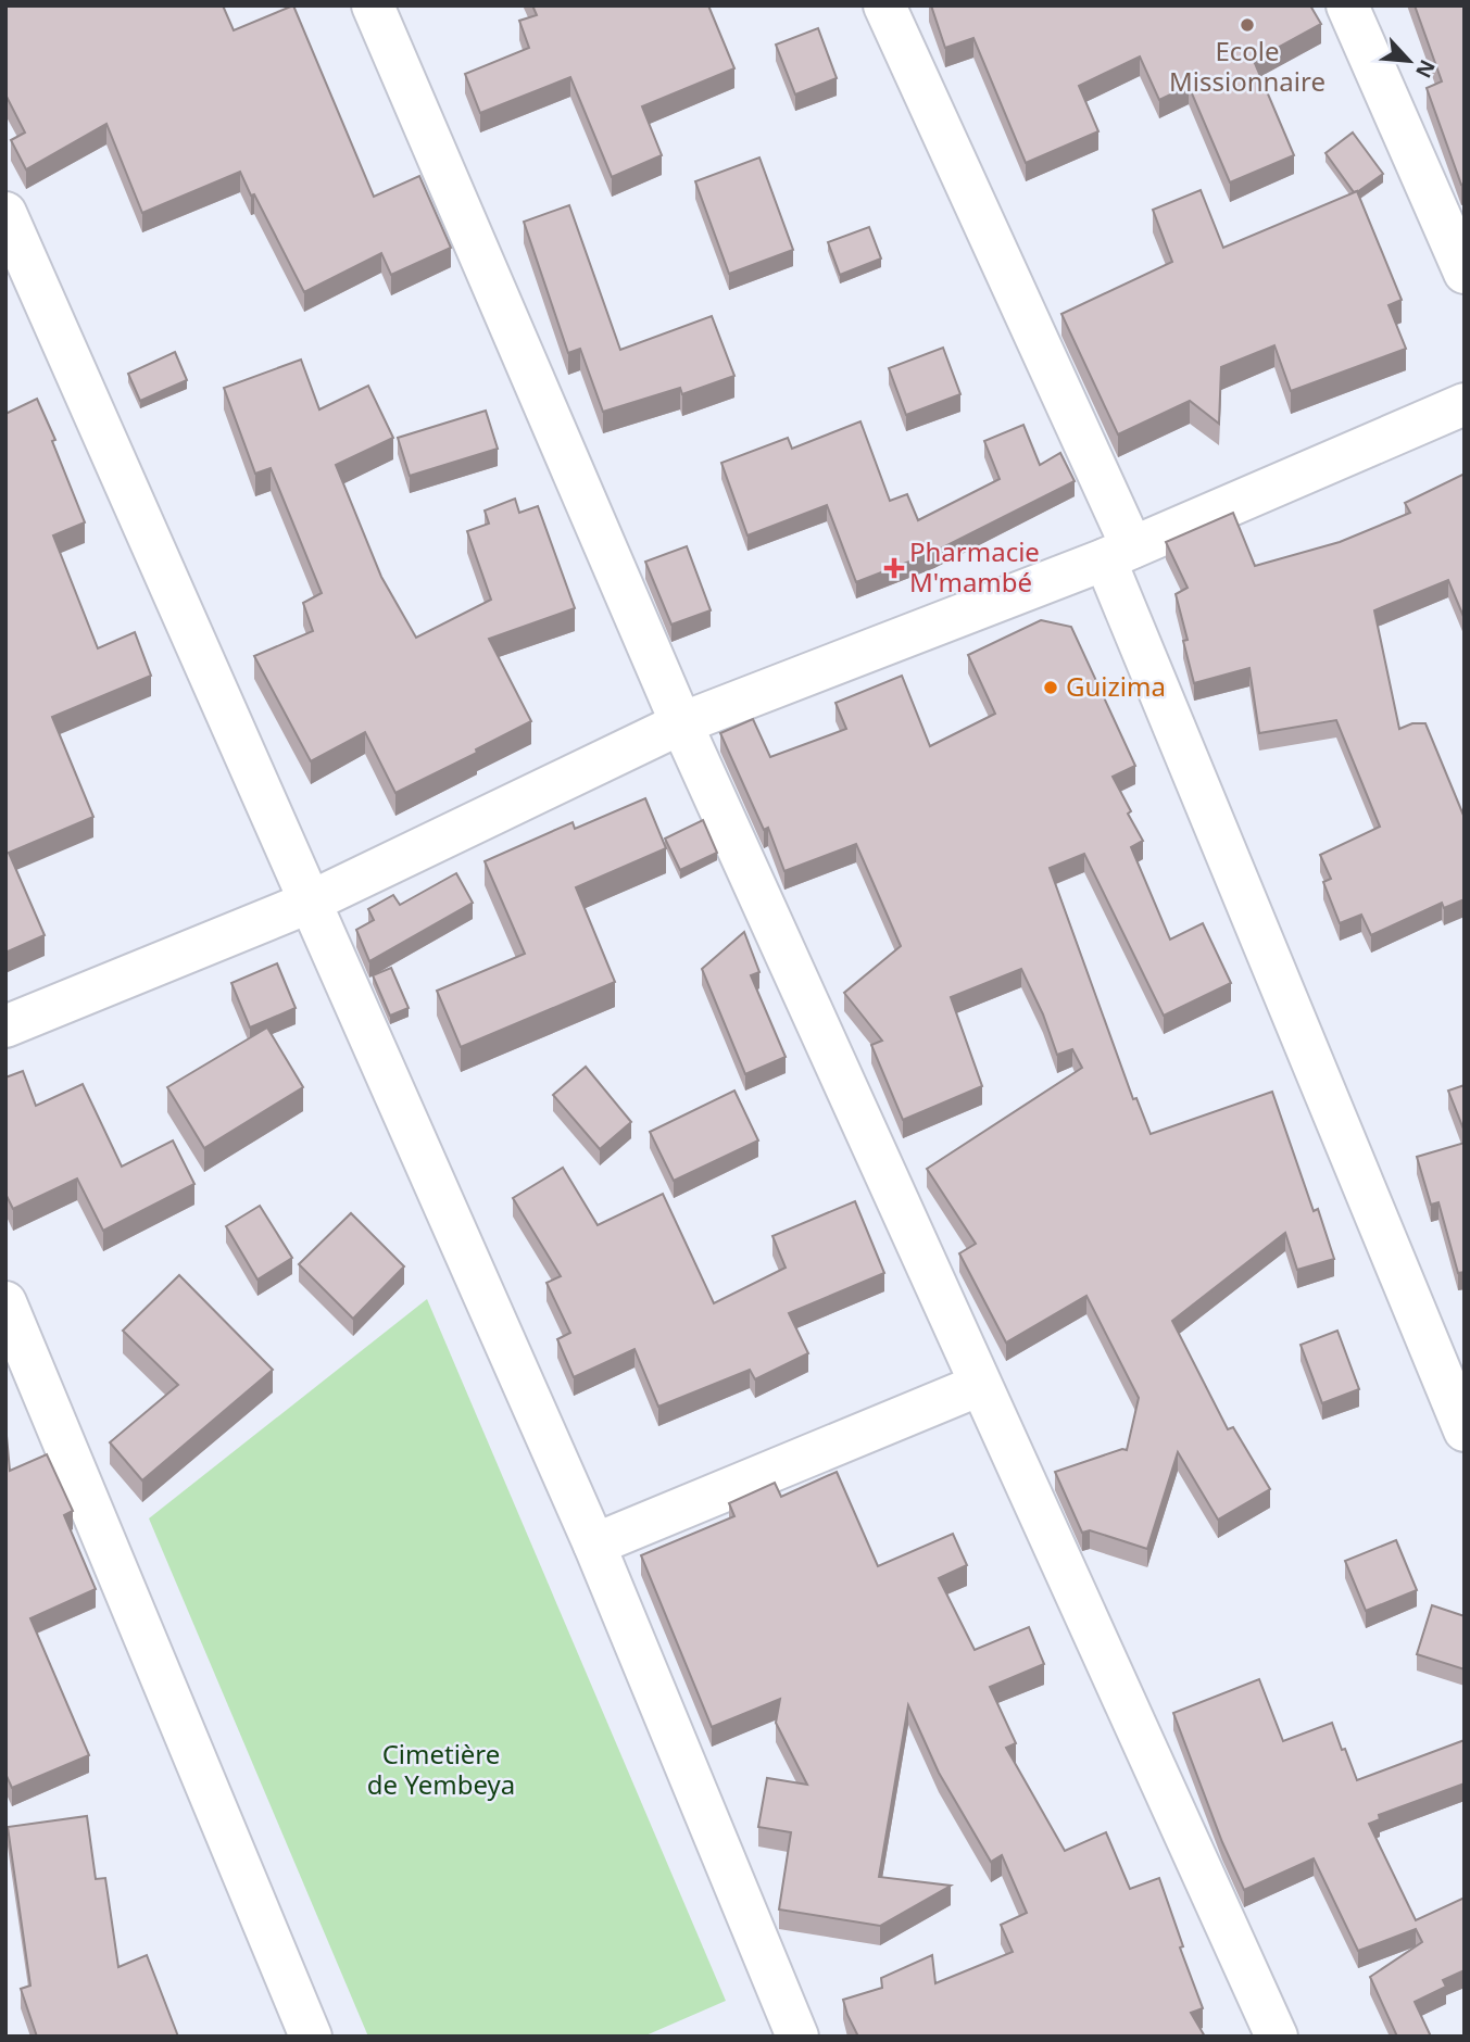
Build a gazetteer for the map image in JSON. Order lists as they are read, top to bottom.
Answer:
{
  "parks": ["Cimetière de Yembeya"],
  "places": {
    "other": ["Ecole Missionnaire", "Guizima"],
    "health": ["Pharmacie M'mambé"]
  },
  "north": "bottom right"
}
